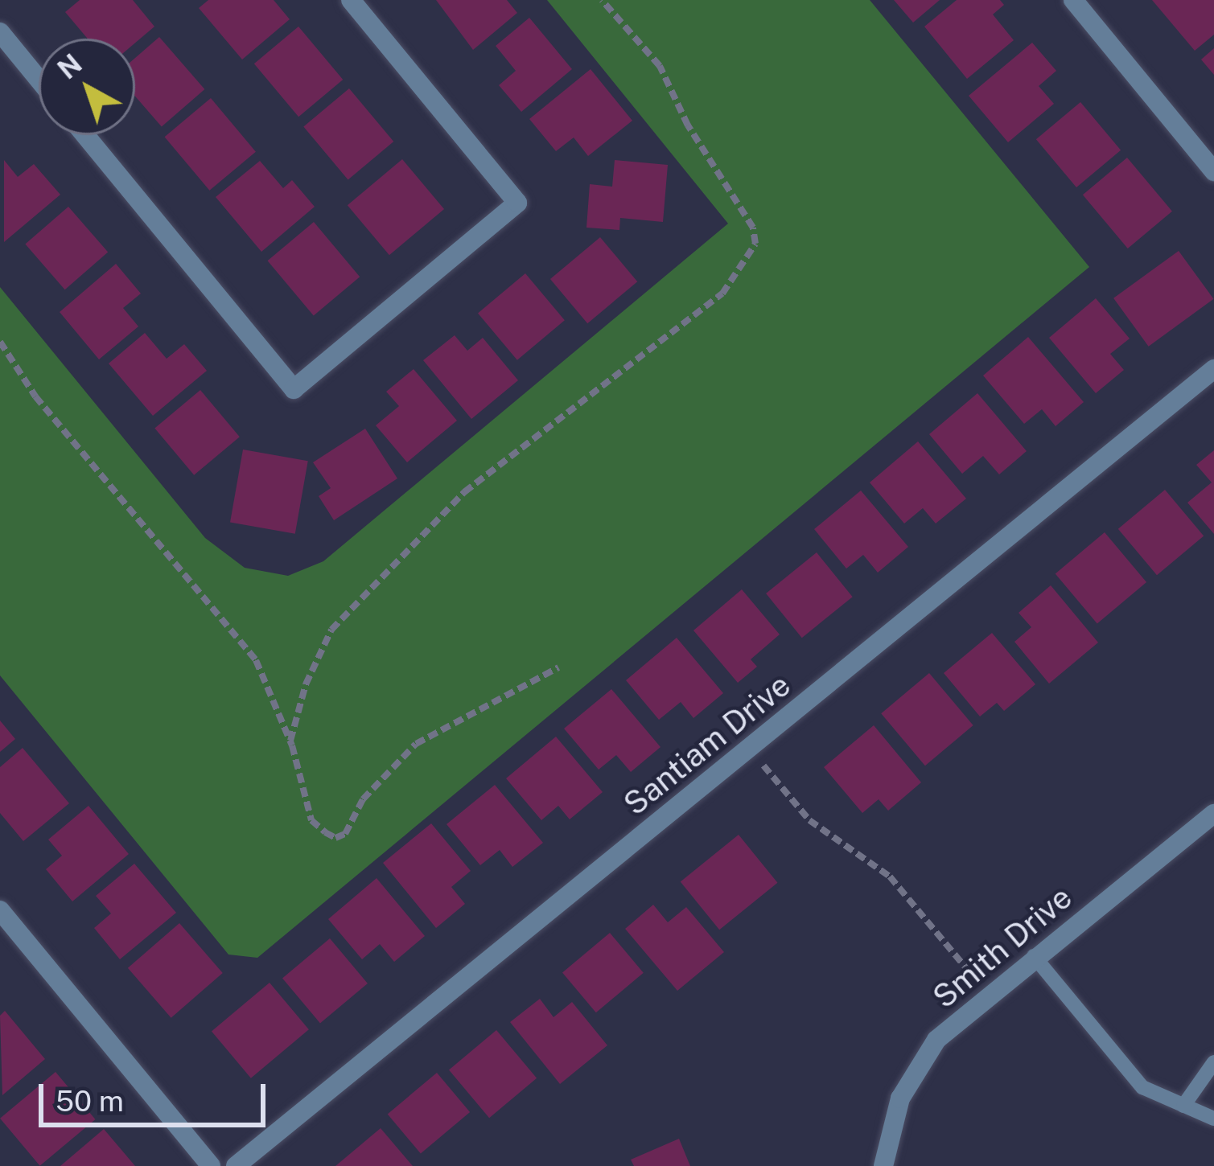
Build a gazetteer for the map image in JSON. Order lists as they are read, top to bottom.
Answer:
{
  "streets": {
    "street": ["Santiam Drive", "Smith Drive"]
  },
  "scale_bar": "50 m",
  "north": "top left"
}
